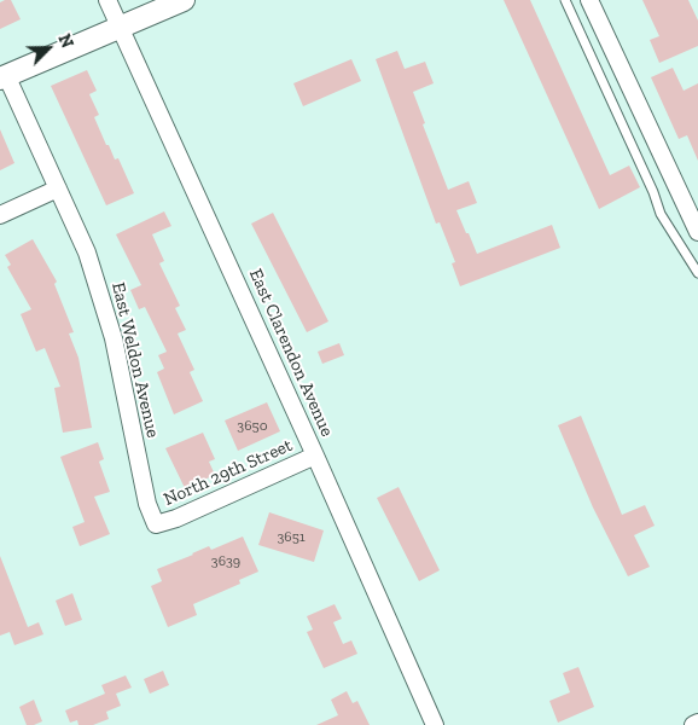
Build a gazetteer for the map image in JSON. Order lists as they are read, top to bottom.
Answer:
{
  "streets": {
    "street": ["East Clarendon Avenue", "East Weldon Avenue", "North 29th Street"]
  },
  "crossings": [
    ["East Clarendon Avenue", "North 29th Street"],
    ["East Weldon Avenue", "North 29th Street"]
  ],
  "house_numbers": ["3650", "3651", "3639"],
  "north": "top right"
}
